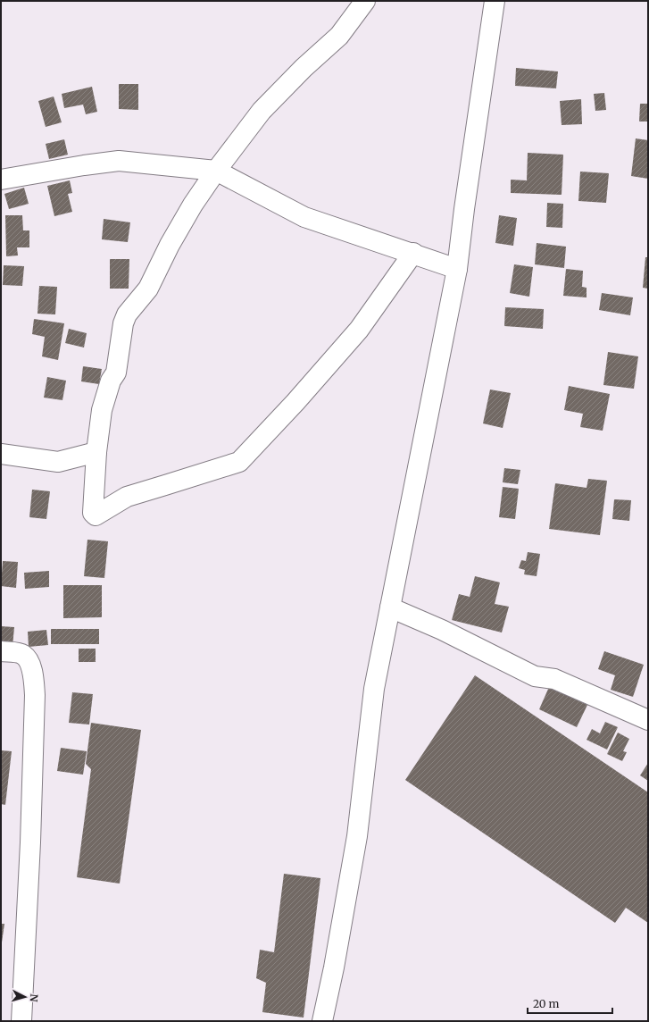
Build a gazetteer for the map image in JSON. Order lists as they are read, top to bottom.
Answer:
{
  "scale_bar": "20 m",
  "north": "right"
}
